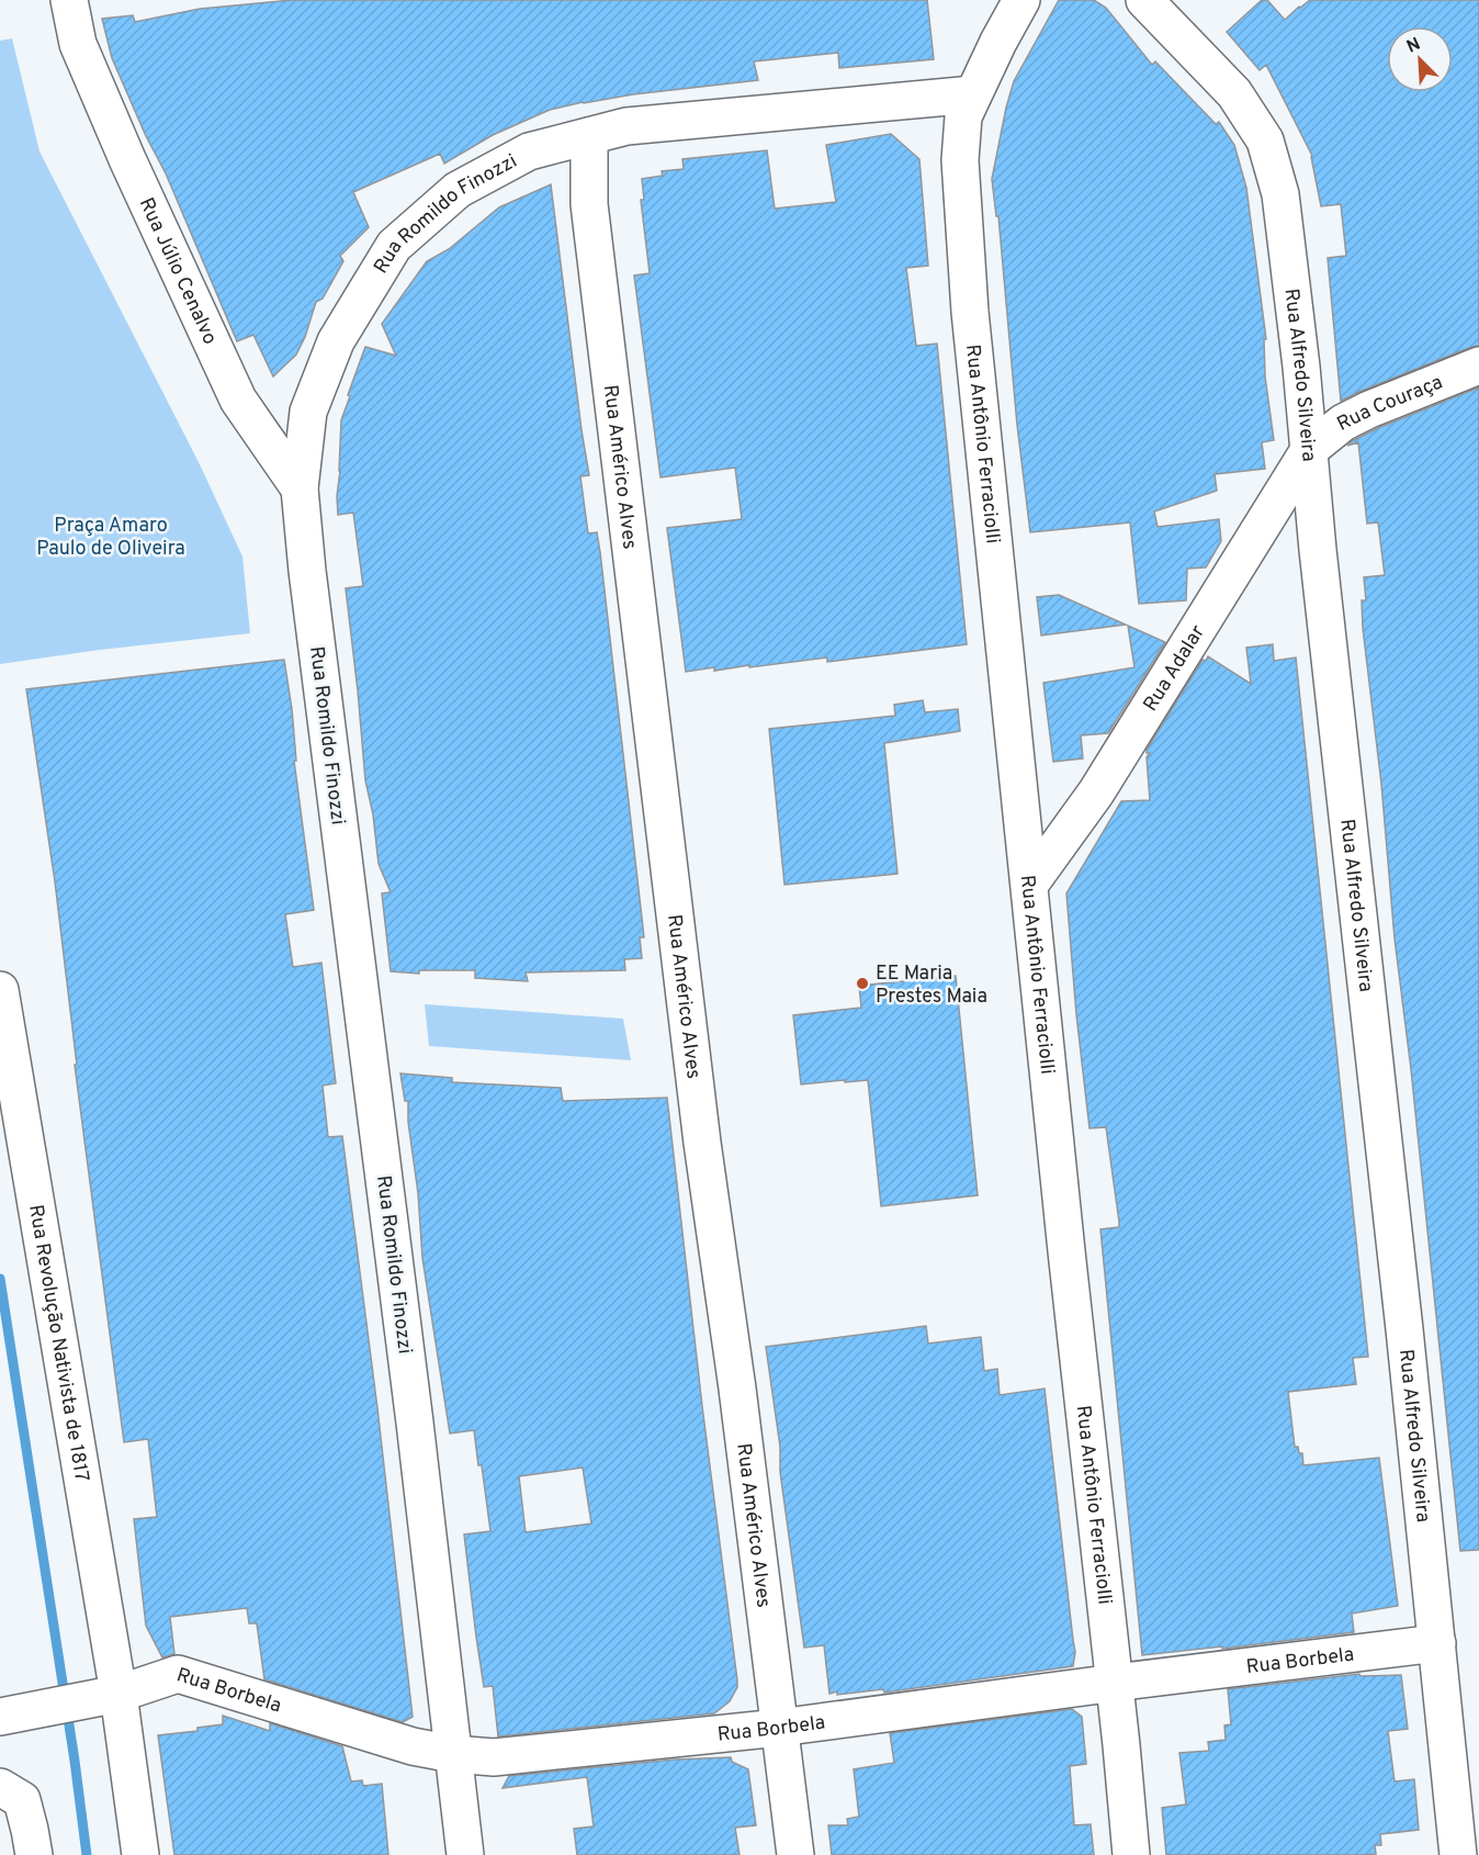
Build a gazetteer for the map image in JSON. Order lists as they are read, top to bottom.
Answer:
{
  "streets": {
    "street": [
      "Rua Romildo Finozzi",
      "Rua Júlio Cenalvo",
      "Rua Alfredo Silveira",
      "Rua Couraça",
      "Rua Antônio Ferraciolli",
      "Rua Américo Alves",
      "Rua Adalar",
      "Rua Revolução Nativista de 1817",
      "Rua Borbela"
    ]
  },
  "crossings": [
    ["Rua Romildo Finozzi", "Rua Júlio Cenalvo"],
    ["Rua Romildo Finozzi", "Rua Antônio Ferraciolli"],
    ["Rua Romildo Finozzi", "Rua Américo Alves"],
    ["Rua Romildo Finozzi", "Rua Borbela"],
    ["Rua Alfredo Silveira", "Rua Couraça"],
    ["Rua Alfredo Silveira", "Rua Adalar"],
    ["Rua Alfredo Silveira", "Rua Borbela"],
    ["Rua Couraça", "Rua Adalar"],
    ["Rua Antônio Ferraciolli", "Rua Adalar"],
    ["Rua Antônio Ferraciolli", "Rua Borbela"],
    ["Rua Américo Alves", "Rua Borbela"],
    ["Rua Revolução Nativista de 1817", "Rua Borbela"]
  ],
  "parks": ["Praça Amaro Paulo de Oliveira"],
  "places": ["EE Maria Prestes Maia"],
  "north": "top left"
}
